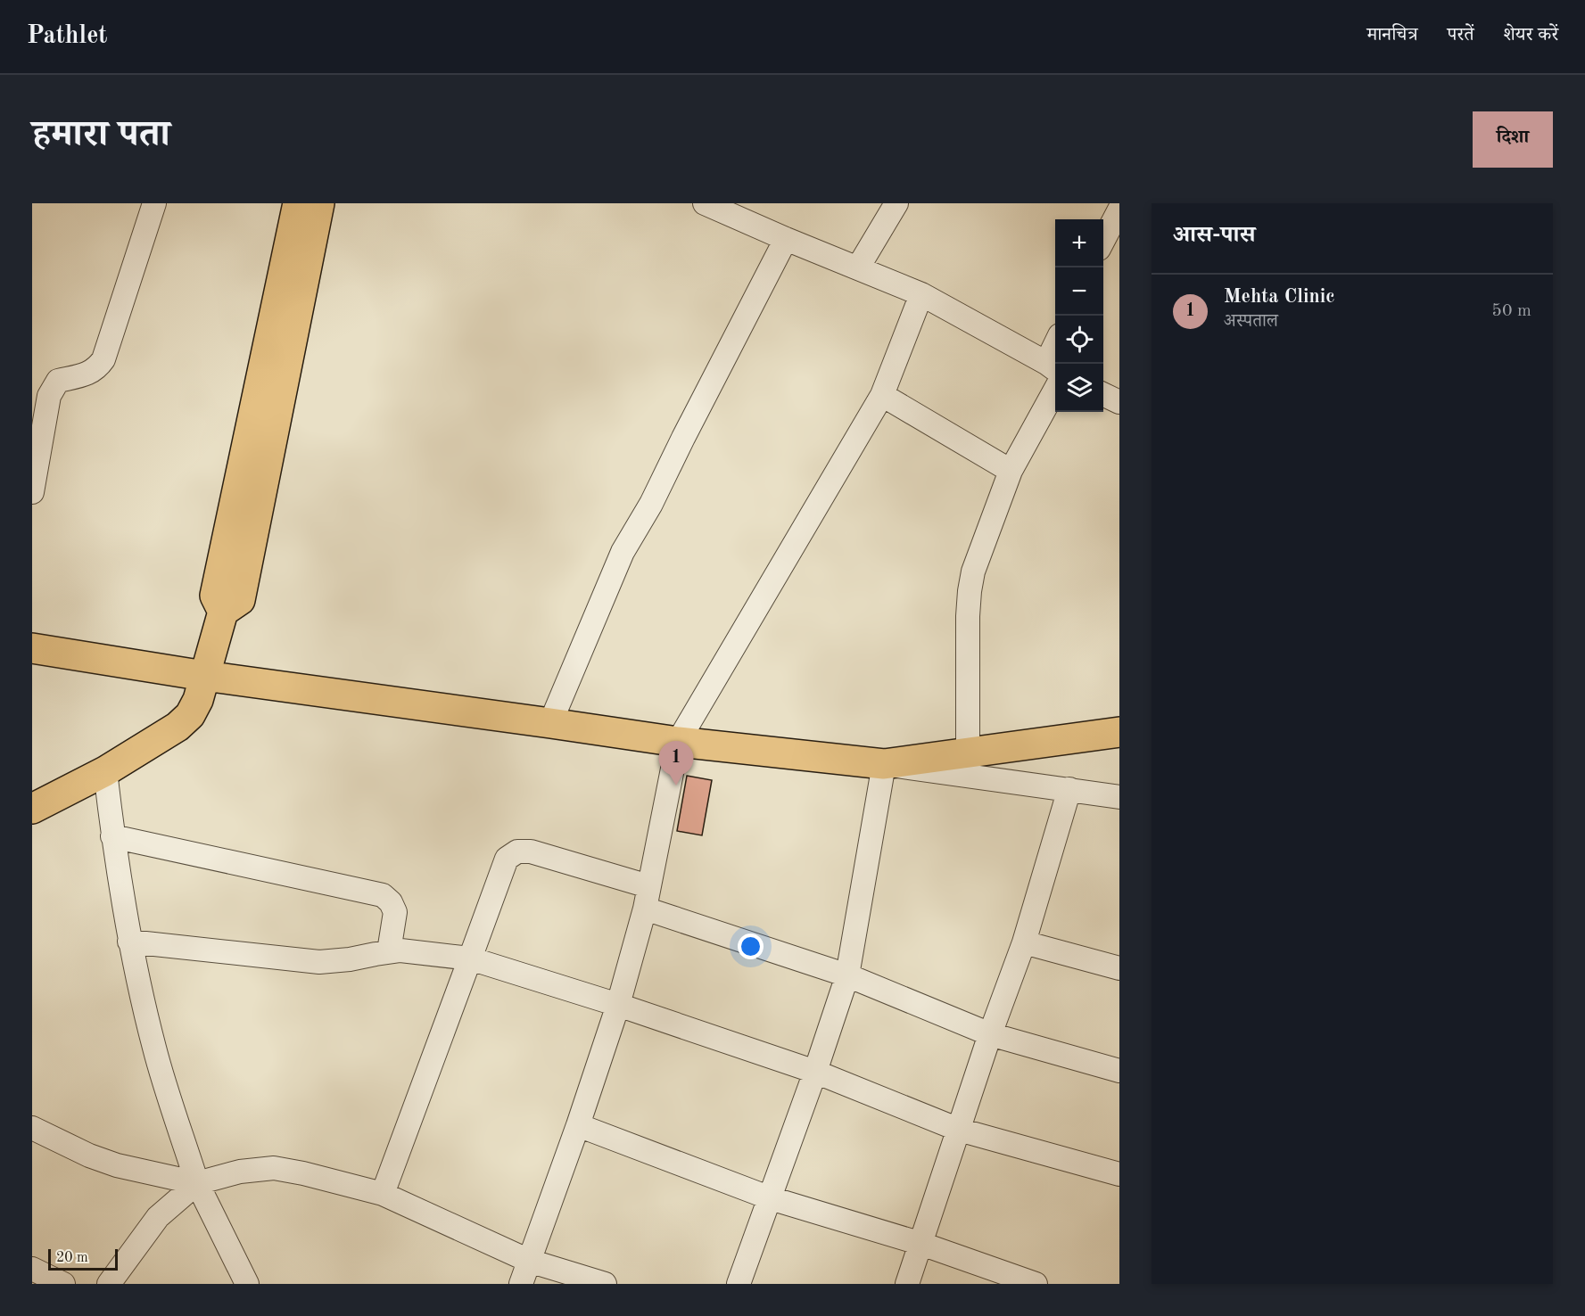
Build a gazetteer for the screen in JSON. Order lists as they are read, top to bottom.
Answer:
{
  "scale_bar": "20 m",
  "page": {
    "header": "Pathlet",
    "nav": ["मानचित्र", "परतें", "शेयर करें"],
    "title": "हमारा पता",
    "buttons": "दिशा",
    "heading": "आस-पास",
    "map_buttons": ["+", "−"],
    "list": [
      {
        "mark": "1",
        "name": "Mehta Clinic",
        "note": "अस्पताल",
        "value": "50 m"
      }
    ],
    "pins": "1",
    "scale": "20 m"
  }
}
